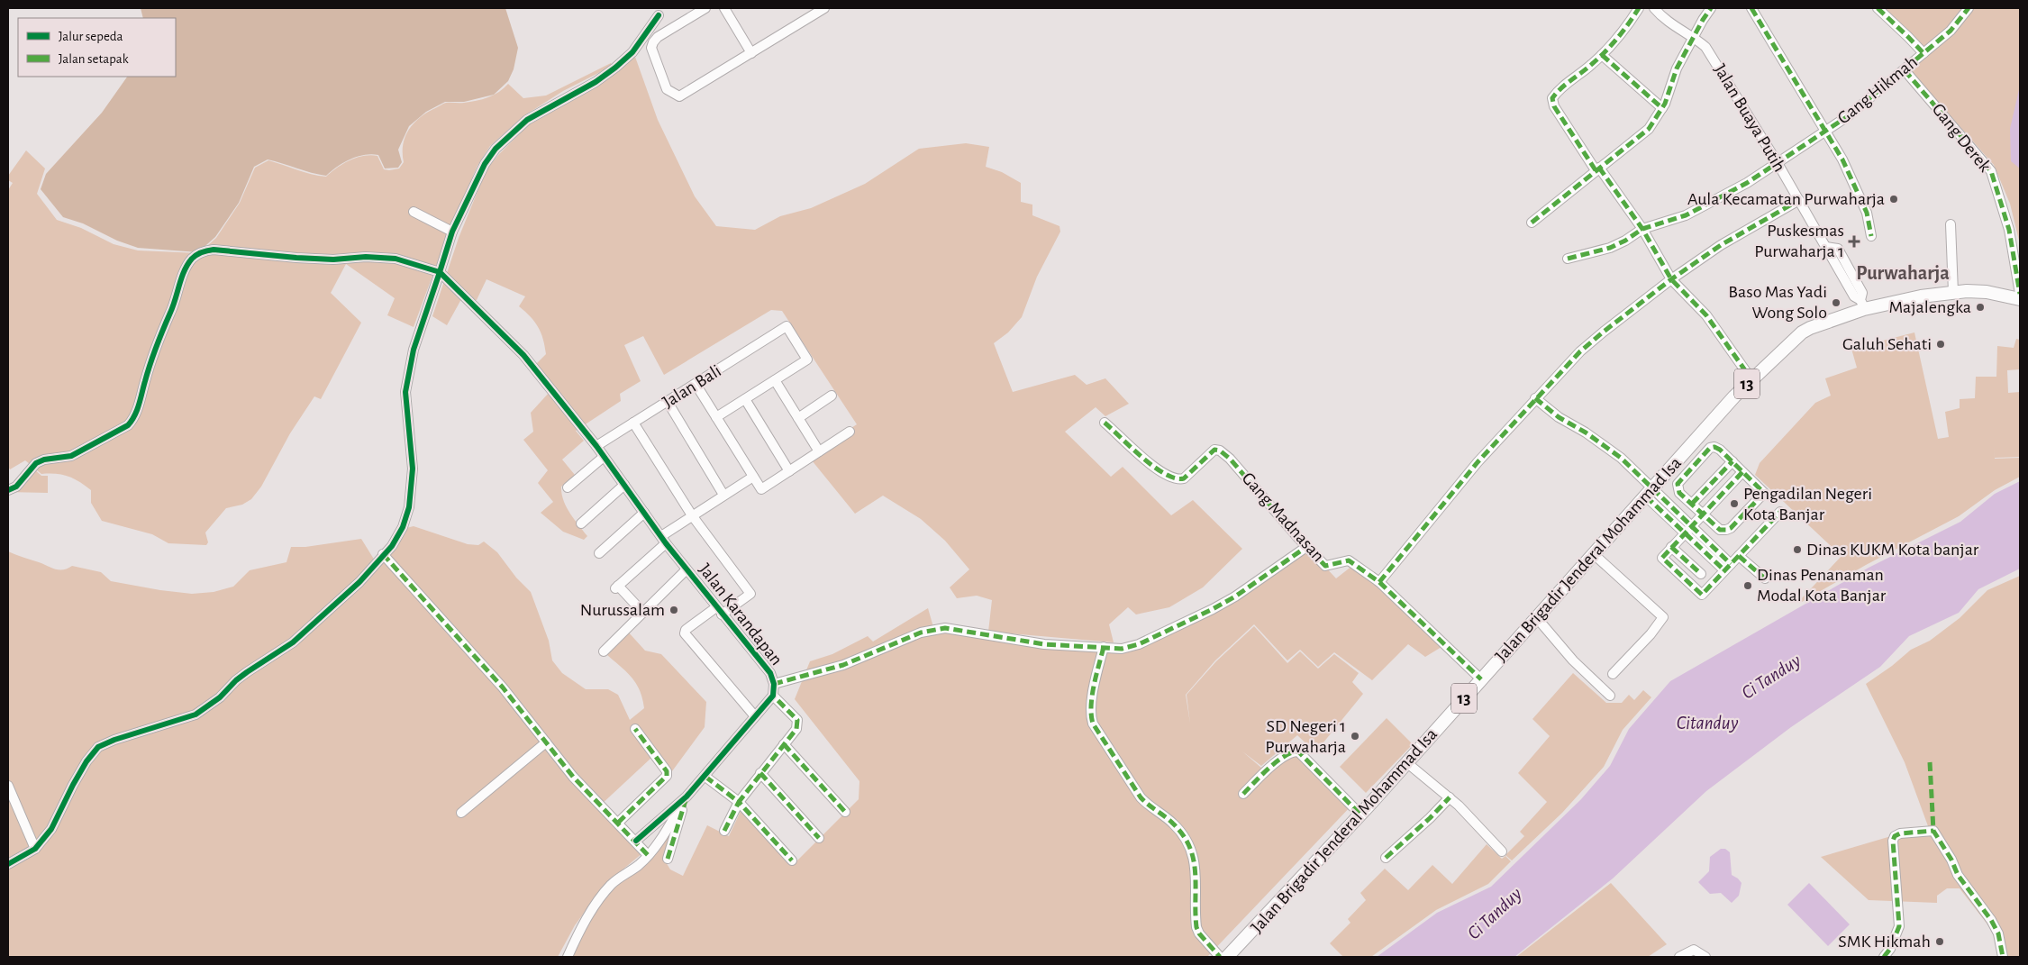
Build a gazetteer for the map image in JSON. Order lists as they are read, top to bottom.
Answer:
{
  "streets": {
    "highway": ["13", "Jalan Brigadir Jenderal Mohammad Isa"],
    "street": [
      "Gang Hikmah",
      "Jalan Buaya Putih",
      "Gang Derek",
      "Jalan Bali",
      "Gang Madnasan",
      "Jalan Karandapan"
    ]
  },
  "crossings": [
    ["Gang Hikmah", "Jalan Buaya Putih"],
    ["Gang Hikmah", "Gang Derek"],
    ["Jalan Buaya Putih", "Jalan Brigadir Jenderal Mohammad Isa"],
    ["Jalan Bali", "Jalan Karandapan"],
    ["Gang Madnasan", "Jalan Brigadir Jenderal Mohammad Isa"]
  ],
  "districts": ["Purwaharja"],
  "water": ["Ci Tanduy", "Citanduy"],
  "places": {
    "other": [
      "Aula Kecamatan Purwaharja",
      "Baso Mas Yadi Wong Solo",
      "Majalengka",
      "Galuh Sehati",
      "Pengadilan Negeri Kota Banjar",
      "Dinas KUKM Kota banjar",
      "Dinas Penanaman Modal Kota Banjar",
      "Nurussalam",
      "SD Negeri 1 Purwaharja",
      "SMK Hikmah"
    ],
    "health": ["Puskesmas Purwaharja 1"]
  },
  "legend": ["Jalur sepeda", "Jalan setapak"]
}
